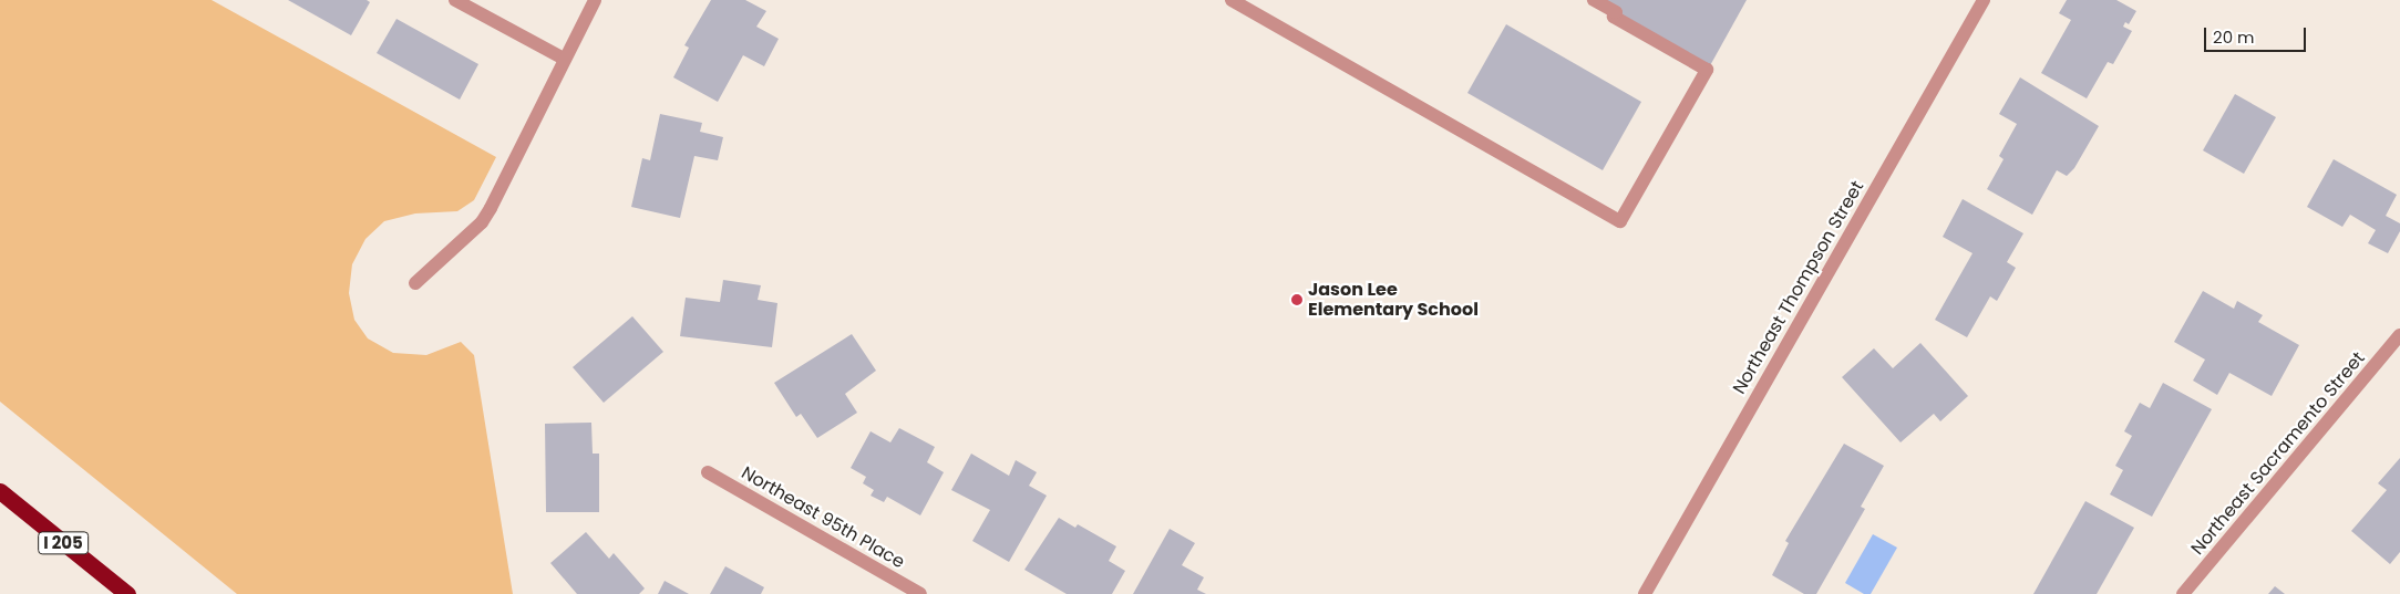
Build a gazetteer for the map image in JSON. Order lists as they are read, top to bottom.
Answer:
{
  "streets": {
    "highway": ["I 205"],
    "street": ["Northeast Thompson Street", "Northeast Sacramento Street", "Northeast 95th Place"]
  },
  "places": ["Jason Lee Elementary School"],
  "scale_bar": "20 m"
}
